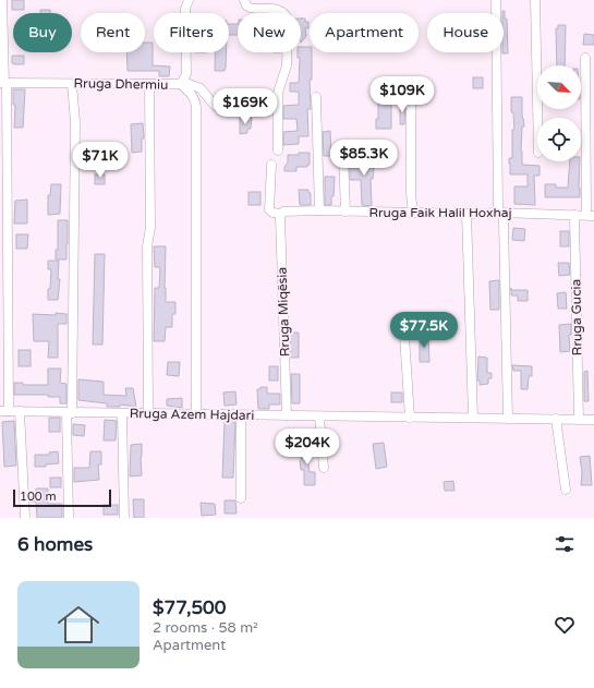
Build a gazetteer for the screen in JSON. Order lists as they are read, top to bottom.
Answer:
{
  "streets": {
    "street": [
      "Rruga Dhermiu",
      "Rruga Faik Halil Hoxhaj",
      "Rruga Miqësia",
      "Rruga Gucia",
      "Rruga Azem Hajdari"
    ]
  },
  "crossings": [
    ["Rruga Faik Halil Hoxhaj", "Rruga Miqësia"],
    ["Rruga Faik Halil Hoxhaj", "Rruga Gucia"],
    ["Rruga Miqësia", "Rruga Azem Hajdari"],
    ["Rruga Gucia", "Rruga Azem Hajdari"]
  ],
  "scale_bar": "100 m",
  "north": "bottom right",
  "page": {
    "chip": [
      "Buy",
      "Rent",
      "Filters",
      "New",
      "Apartment",
      "House"
    ],
    "price": [
      "$109K",
      "$169K",
      "$85.3K",
      "$71K",
      "$77.5K",
      "$204K"
    ],
    "scale": "100 m",
    "heading": "6 homes",
    "list": [
      {
        "name": "$77,500",
        "note": "2 rooms · 58 m² · Apartment"
      }
    ]
  }
}
